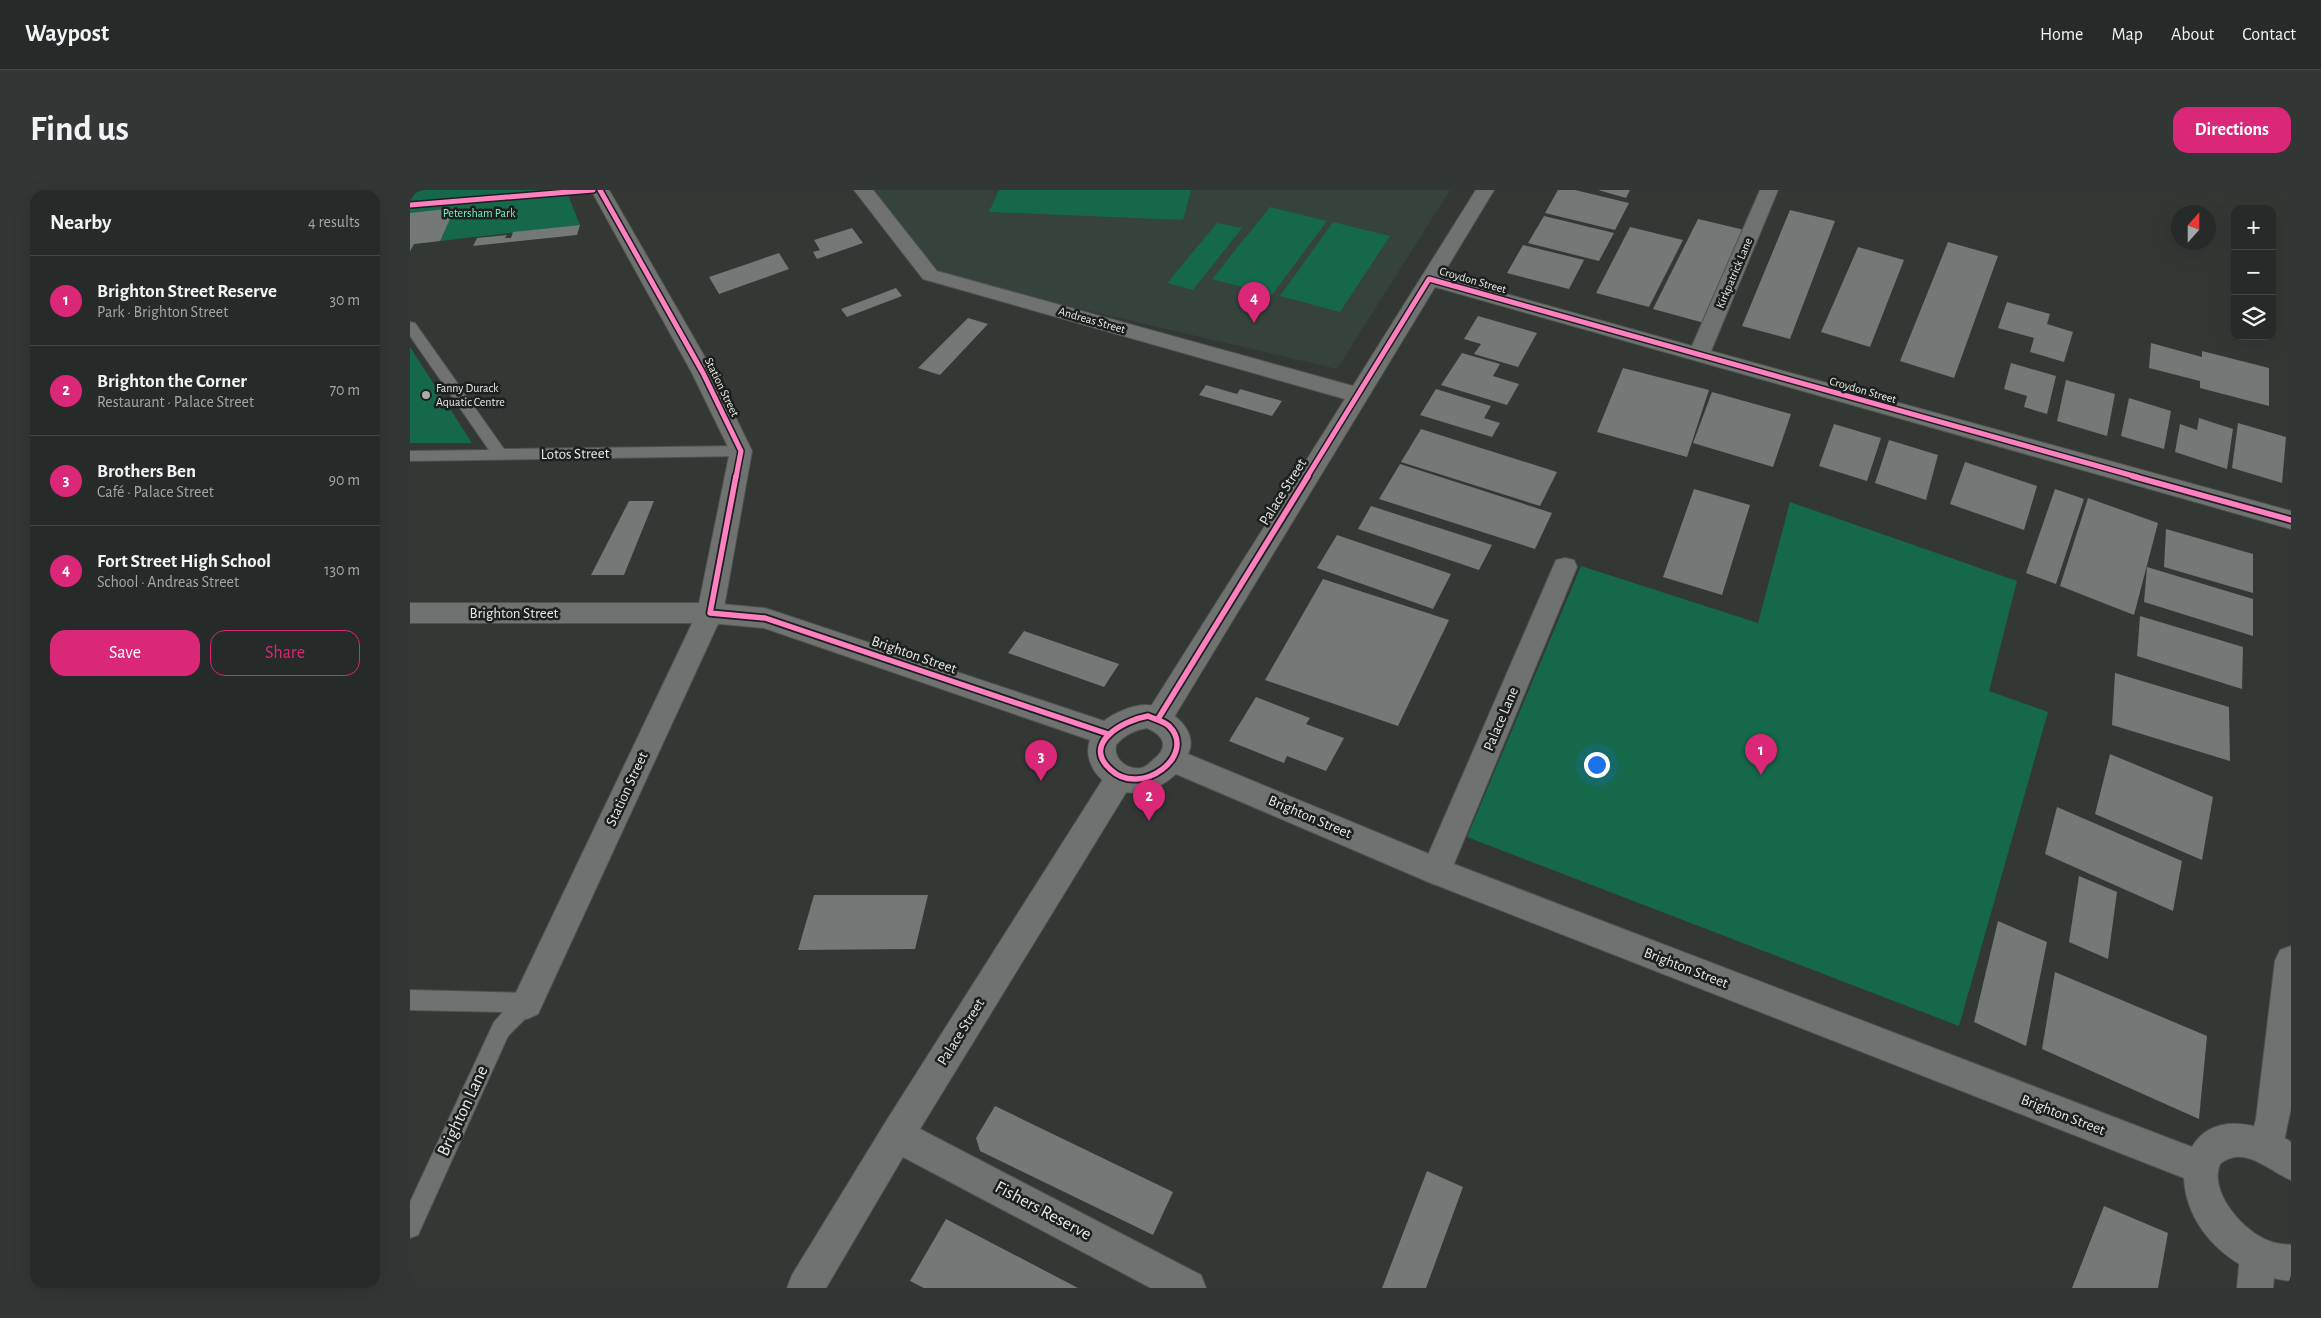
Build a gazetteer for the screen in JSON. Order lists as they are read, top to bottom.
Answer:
{
  "streets": {
    "street": [
      "Kirkpatrick Lane",
      "Croydon Street",
      "Andreas Street",
      "Station Street",
      "Palace Street",
      "Brighton Street",
      "Palace Lane",
      "Fishers Reserve"
    ],
    "lane": ["Lotos Street", "Brighton Lane"]
  },
  "crossings": [
    ["Kirkpatrick Lane", "Croydon Street"],
    ["Croydon Street", "Palace Street"],
    ["Andreas Street", "Palace Street"],
    ["Station Street", "Lotos Street"],
    ["Station Street", "Brighton Street"],
    ["Station Street", "Brighton Lane"],
    ["Palace Street", "Brighton Street"],
    ["Palace Street", "Fishers Reserve"],
    ["Brighton Street", "Palace Lane"]
  ],
  "parks": ["Petersham Park"],
  "places": ["Fanny Durack Aquatic Centre"],
  "north": "top",
  "page": {
    "header": "Waypost",
    "nav": [
      "Home",
      "Map",
      "About",
      "Contact"
    ],
    "buttons": [
      "Directions",
      ["Save", "Share"]
    ],
    "title": "Find us",
    "heading": ["Nearby", "4 results"],
    "map_buttons": ["+", "−"],
    "list": [
      {
        "mark": "1",
        "name": "Brighton Street Reserve",
        "note": "Park · Brighton Street",
        "value": "30 m"
      },
      {
        "mark": "2",
        "name": "Brighton the Corner",
        "note": "Restaurant · Palace Street",
        "value": "70 m"
      },
      {
        "mark": "3",
        "name": "Brothers Ben",
        "note": "Café · Palace Street",
        "value": "90 m"
      },
      {
        "mark": "4",
        "name": "Fort Street High School",
        "note": "School · Andreas Street",
        "value": "130 m"
      }
    ],
    "pins": [
      "4",
      "1",
      "3",
      "2"
    ]
  }
}
